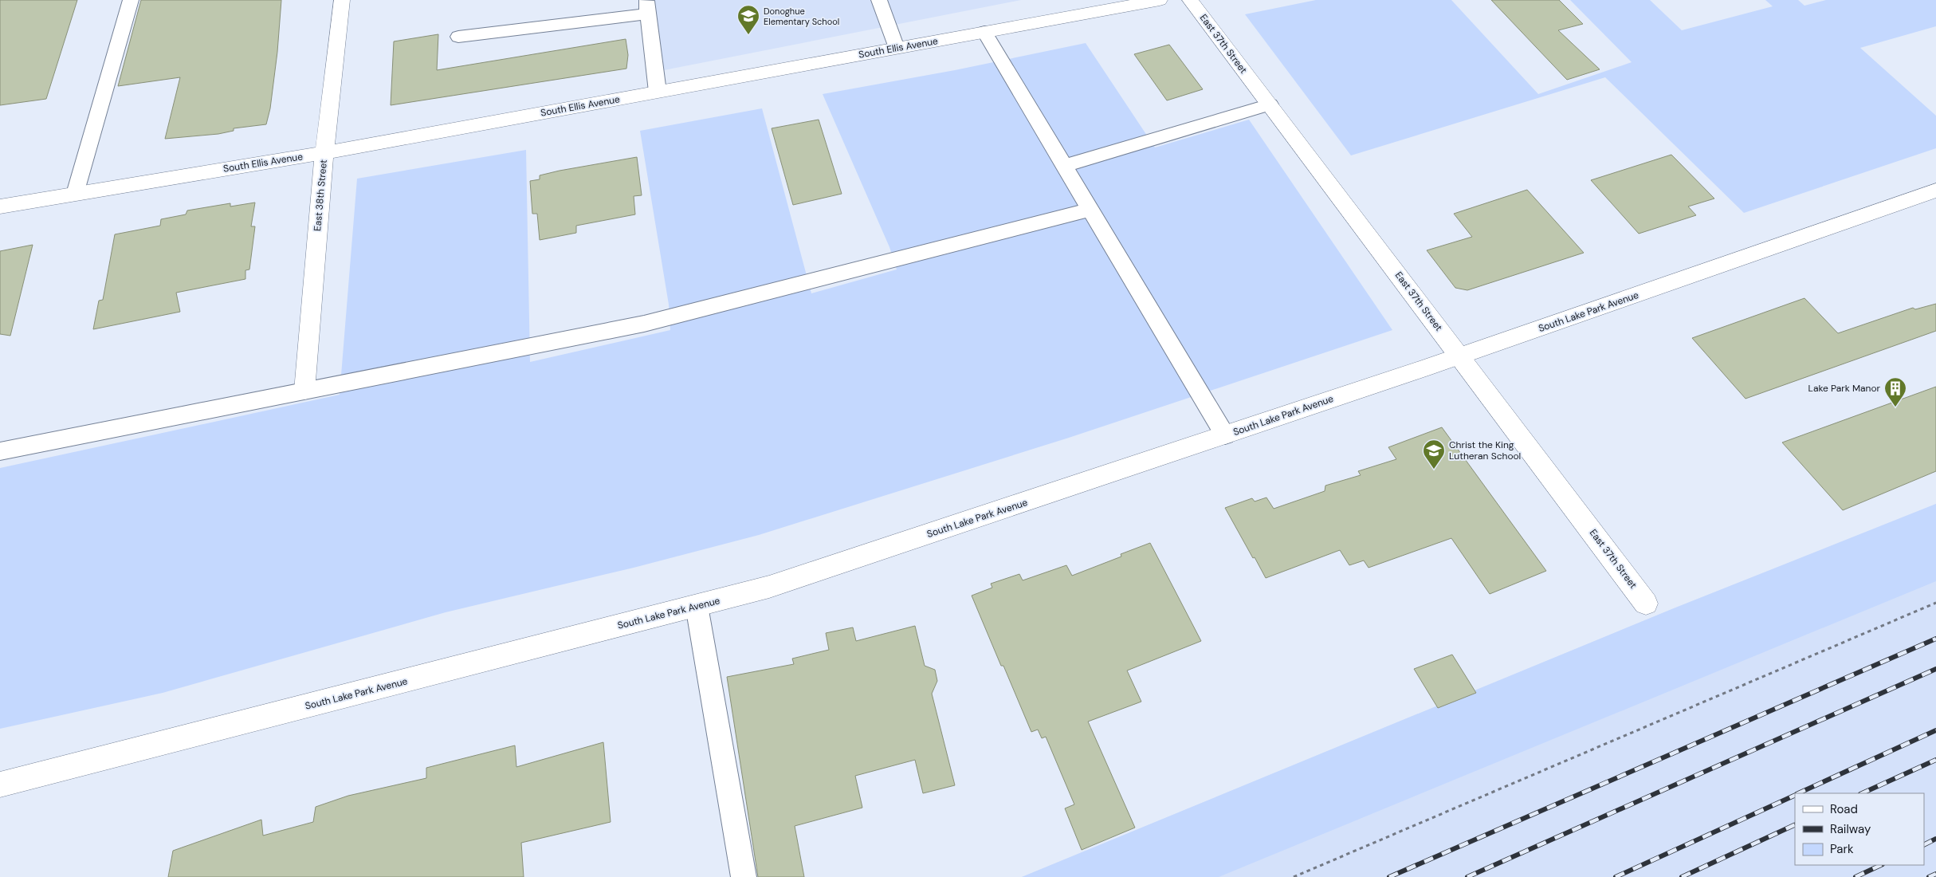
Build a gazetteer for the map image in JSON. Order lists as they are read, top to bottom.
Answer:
{
  "streets": {
    "street": [
      "East 37th Street",
      "South Ellis Avenue",
      "East 38th Street",
      "South Lake Park Avenue"
    ]
  },
  "crossings": [
    ["East 37th Street", "South Lake Park Avenue"],
    ["South Ellis Avenue", "East 38th Street"]
  ],
  "places": {
    "school or university": ["Donoghue Elementary School", "Christ the King Lutheran School"],
    "building": ["Lake Park Manor"]
  },
  "legend": ["Road", "Railway", "Park"]
}
